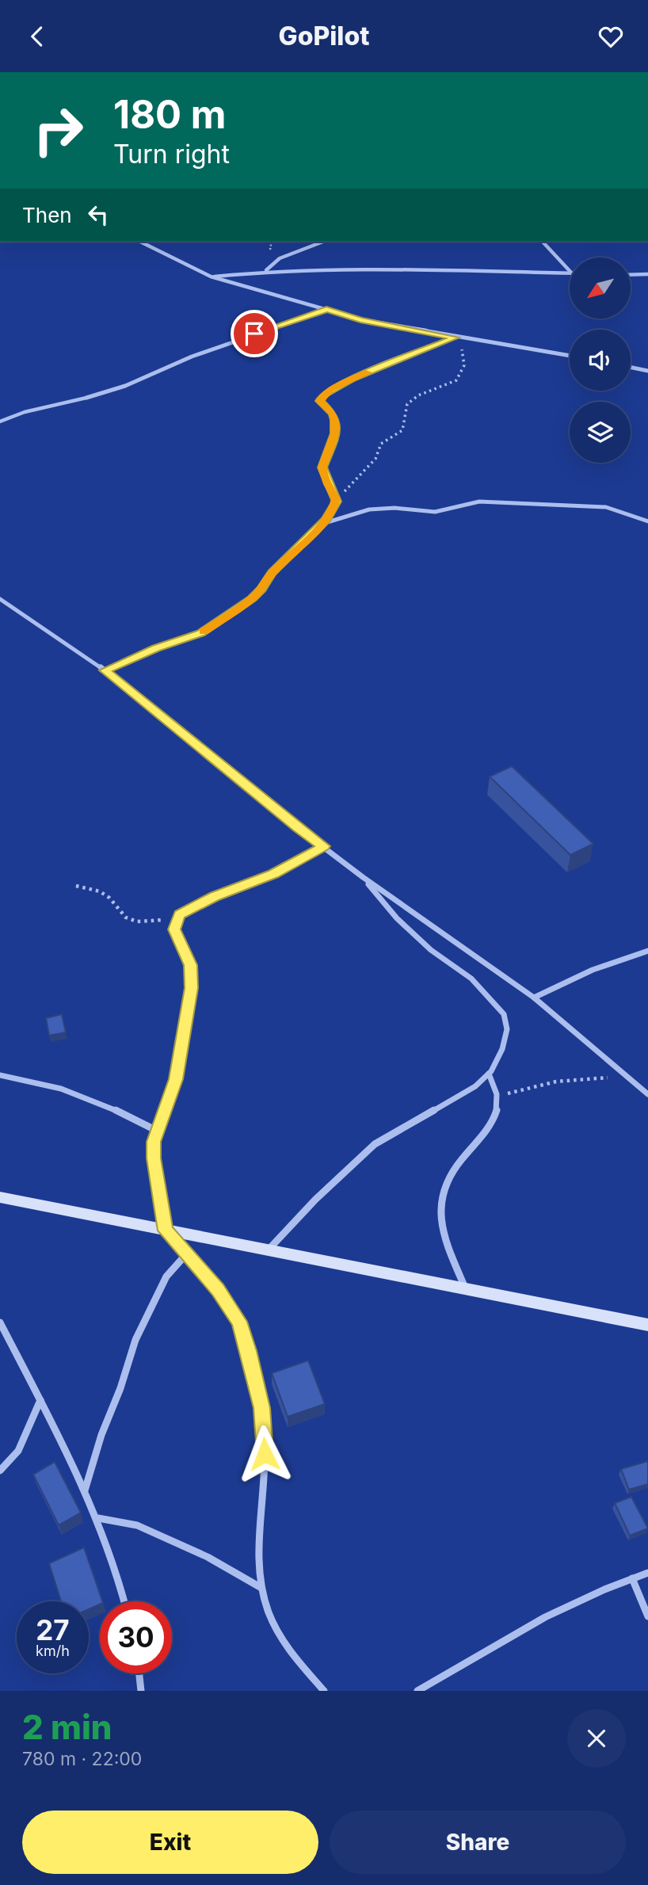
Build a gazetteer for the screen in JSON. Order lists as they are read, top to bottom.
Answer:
{
  "north": "bottom left",
  "page": {
    "header": "GoPilot",
    "turn": ["180 m", "Turn right"],
    "then": "Then",
    "speed": "27 km/h",
    "limit": "30",
    "heading": ["2 min", "780 m · 22:00"],
    "buttons": ["Exit", "Share"]
  }
}
